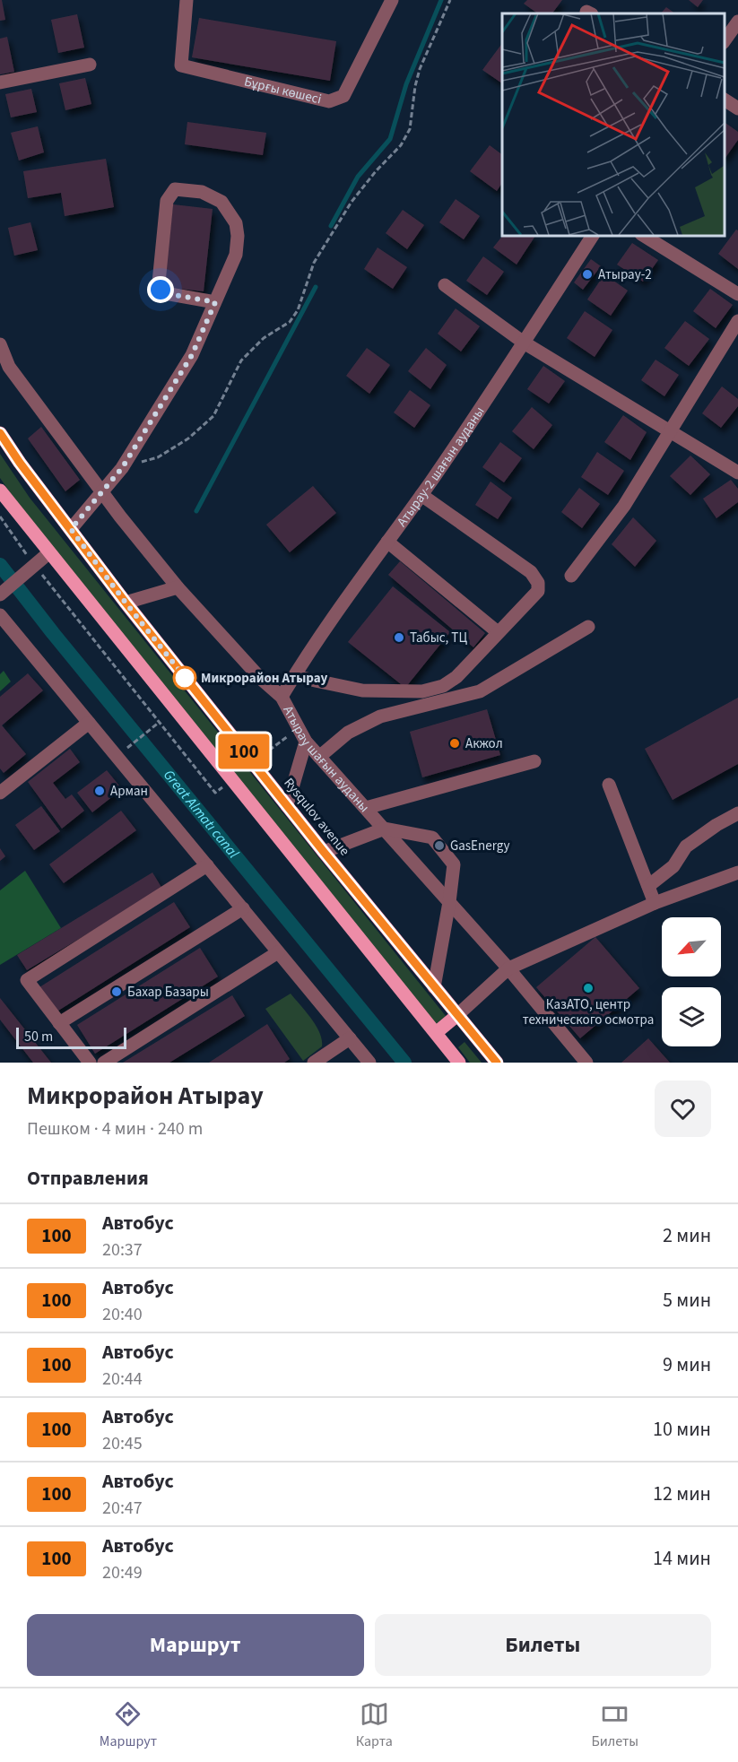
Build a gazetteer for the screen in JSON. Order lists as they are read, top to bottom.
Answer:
{
  "streets": {
    "main road": ["Rysqulov avenue"],
    "street": ["Бұрғы көшесі", "Атырау-2 шағын ауданы", "Атырау шағын ауданы"]
  },
  "crossings": [
    ["Атырау-2 шағын ауданы", "Атырау шағын ауданы"]
  ],
  "water": ["Great Almatı canal"],
  "places": [
    "Атырау-2",
    "Табыс, ТЦ",
    "Микрорайон Атырау",
    "Акжол",
    "Арман",
    "GasEnergy",
    "КазАТО, центр технического осмотра",
    "Бахар Базары"
  ],
  "lines": ["bus line 100"],
  "scale_bar": "50 m",
  "north": "bottom left",
  "page": {
    "on_map": "100",
    "scale": "50 m",
    "heading": [
      ["Микрорайон Атырау", "Пешком · 4 мин · 240 m"],
      "Отправления"
    ],
    "list": [
      {
        "mark": "100",
        "name": "Автобус",
        "note": "20:37",
        "value": "2 мин"
      },
      {
        "mark": "100",
        "name": "Автобус",
        "note": "20:40",
        "value": "5 мин"
      },
      {
        "mark": "100",
        "name": "Автобус",
        "note": "20:44",
        "value": "9 мин"
      },
      {
        "mark": "100",
        "name": "Автобус",
        "note": "20:45",
        "value": "10 мин"
      },
      {
        "mark": "100",
        "name": "Автобус",
        "note": "20:47",
        "value": "12 мин"
      },
      {
        "mark": "100",
        "name": "Автобус",
        "note": "20:49",
        "value": "14 мин"
      }
    ],
    "buttons": ["Маршрут", "Билеты"],
    "tabs": ["Маршрут", "Карта", "Билеты"]
  }
}
